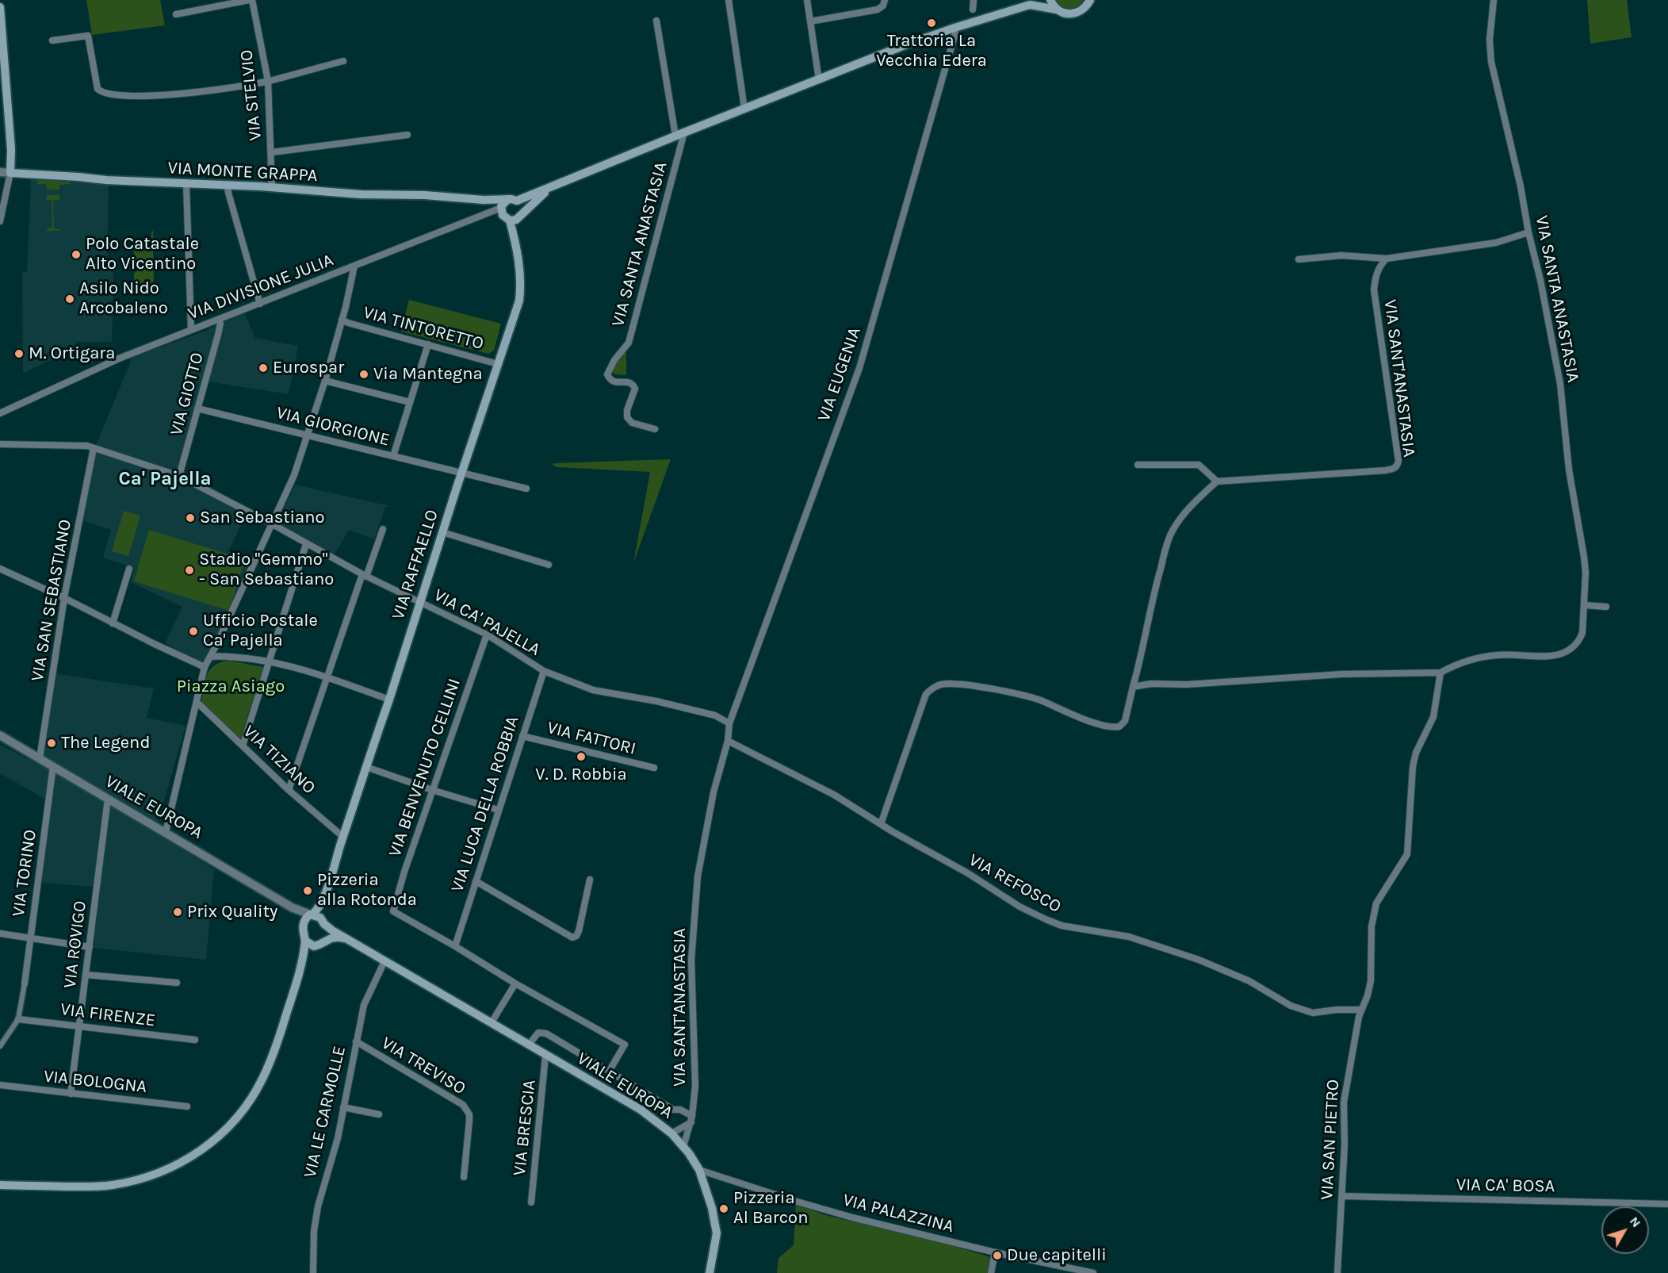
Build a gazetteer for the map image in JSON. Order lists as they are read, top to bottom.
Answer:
{
  "streets": {
    "main road": ["VIA MONTE GRAPPA", "VIA RAFFAELLO", "VIALE EUROPA"],
    "street": [
      "VIA STELVIO",
      "VIA SANTA ANASTASIA",
      "VIA DIVISIONE JULIA",
      "VIA TINTORETTO",
      "VIA EUGENIA",
      "VIA SANT'ANASTASIA",
      "VIA GIOTTO",
      "VIA GIORGIONE",
      "VIA SAN SEBASTIANO",
      "VIA CA' PAJELLA",
      "VIA FATTORI",
      "VIA TIZIANO",
      "VIA BENVENUTO CELLINI",
      "VIA LUCA DELLA ROBBIA",
      "VIA TORINO",
      "VIA REFOSCO",
      "VIA ROVIGO",
      "VIA FIRENZE",
      "VIA TREVISO",
      "VIA BOLOGNA",
      "VIA LE CARMOLLE",
      "VIA BRESCIA",
      "VIA SAN PIETRO",
      "VIA CA' BOSA",
      "VIA PALAZZINA"
    ]
  },
  "crossings": [
    ["VIA STELVIO", "VIA MONTE GRAPPA"],
    ["VIA MONTE GRAPPA", "VIA DIVISIONE JULIA"],
    ["VIA MONTE GRAPPA", "VIA RAFFAELLO"],
    ["VIA DIVISIONE JULIA", "VIA GIOTTO"],
    ["VIA DIVISIONE JULIA", "VIA RAFFAELLO"],
    ["VIA TINTORETTO", "VIA RAFFAELLO"],
    ["VIA EUGENIA", "VIA SANT'ANASTASIA"],
    ["VIA EUGENIA", "VIA CA' PAJELLA"],
    ["VIA SANT'ANASTASIA", "VIA CA' PAJELLA"],
    ["VIA SANT'ANASTASIA", "VIALE EUROPA"],
    ["VIA SANT'ANASTASIA", "VIA REFOSCO"],
    ["VIA GIOTTO", "VIA GIORGIONE"],
    ["VIA GIOTTO", "VIA CA' PAJELLA"],
    ["VIA GIORGIONE", "VIA RAFFAELLO"],
    ["VIA RAFFAELLO", "VIA CA' PAJELLA"],
    ["VIA RAFFAELLO", "VIA TIZIANO"],
    ["VIA RAFFAELLO", "VIALE EUROPA"],
    ["VIA SAN SEBASTIANO", "VIA CA' PAJELLA"],
    ["VIA SAN SEBASTIANO", "VIALE EUROPA"],
    ["VIA CA' PAJELLA", "VIA BENVENUTO CELLINI"],
    ["VIA CA' PAJELLA", "VIA LUCA DELLA ROBBIA"],
    ["VIA FATTORI", "VIA LUCA DELLA ROBBIA"],
    ["VIA BENVENUTO CELLINI", "VIA LUCA DELLA ROBBIA"],
    ["VIALE EUROPA", "VIA TORINO"],
    ["VIALE EUROPA", "VIA ROVIGO"],
    ["VIALE EUROPA", "VIA LE CARMOLLE"],
    ["VIALE EUROPA", "VIA BRESCIA"],
    ["VIALE EUROPA", "VIA PALAZZINA"],
    ["VIA REFOSCO", "VIA SAN PIETRO"],
    ["VIA ROVIGO", "VIA FIRENZE"],
    ["VIA ROVIGO", "VIA BOLOGNA"],
    ["VIA TREVISO", "VIA LE CARMOLLE"],
    ["VIA SAN PIETRO", "VIA CA' BOSA"]
  ],
  "districts": ["Ca' Pajella"],
  "parks": ["Piazza Asiago"],
  "places": [
    "Trattoria La Vecchia Edera",
    "Polo Catastale Alto Vicentino",
    "Asilo Nido Arcobaleno",
    "M. Ortigara",
    "Eurospar",
    "Via Mantegna",
    "San Sebastiano",
    "Stadio \"Gemmo\" - San Sebastiano",
    "Ufficio Postale Ca' Pajella",
    "The Legend",
    "V. D. Robbia",
    "Pizzeria alla Rotonda",
    "Prix Quality",
    "Pizzeria Al Barcon",
    "Due capitelli"
  ],
  "north": "top right"
}
